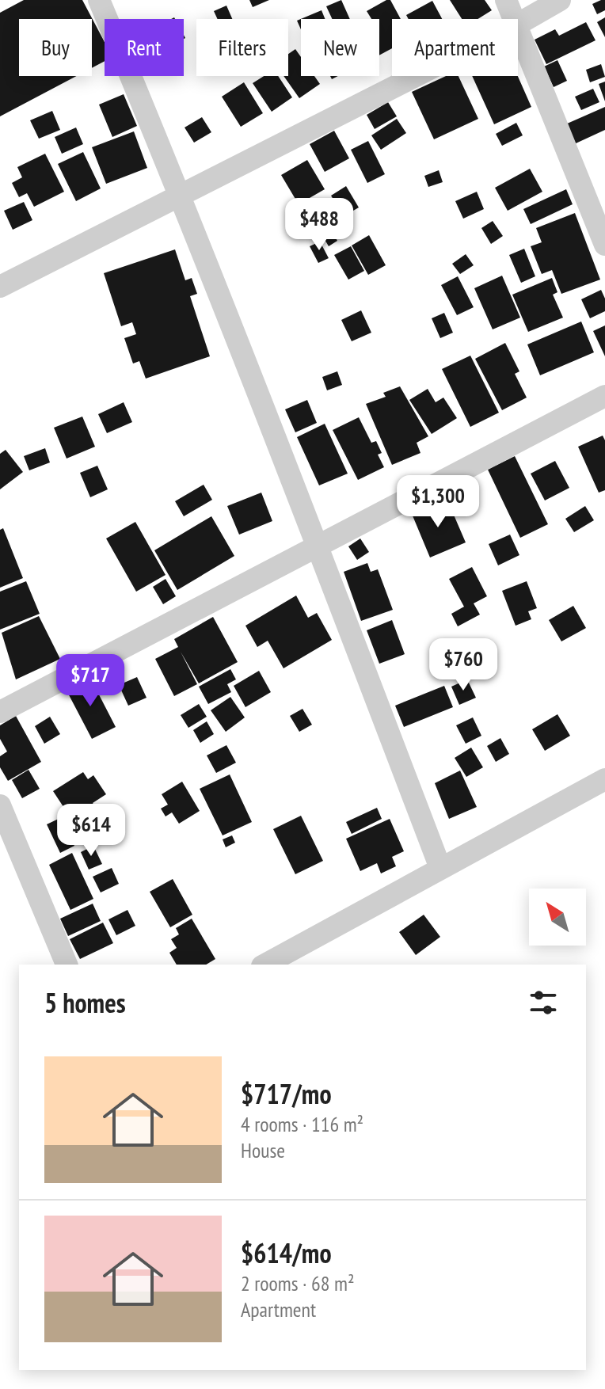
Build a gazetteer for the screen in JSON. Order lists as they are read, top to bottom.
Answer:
{
  "north": "top left",
  "page": {
    "chip": [
      "Buy",
      "Rent",
      "Filters",
      "New",
      "Apartment"
    ],
    "price": [
      "$488",
      "$1,300",
      "$760",
      "$717",
      "$614"
    ],
    "heading": "5 homes",
    "list": [
      {
        "name": "$717/mo",
        "note": "4 rooms · 116 m² · House"
      },
      {
        "name": "$614/mo",
        "note": "2 rooms · 68 m² · Apartment"
      }
    ]
  }
}
